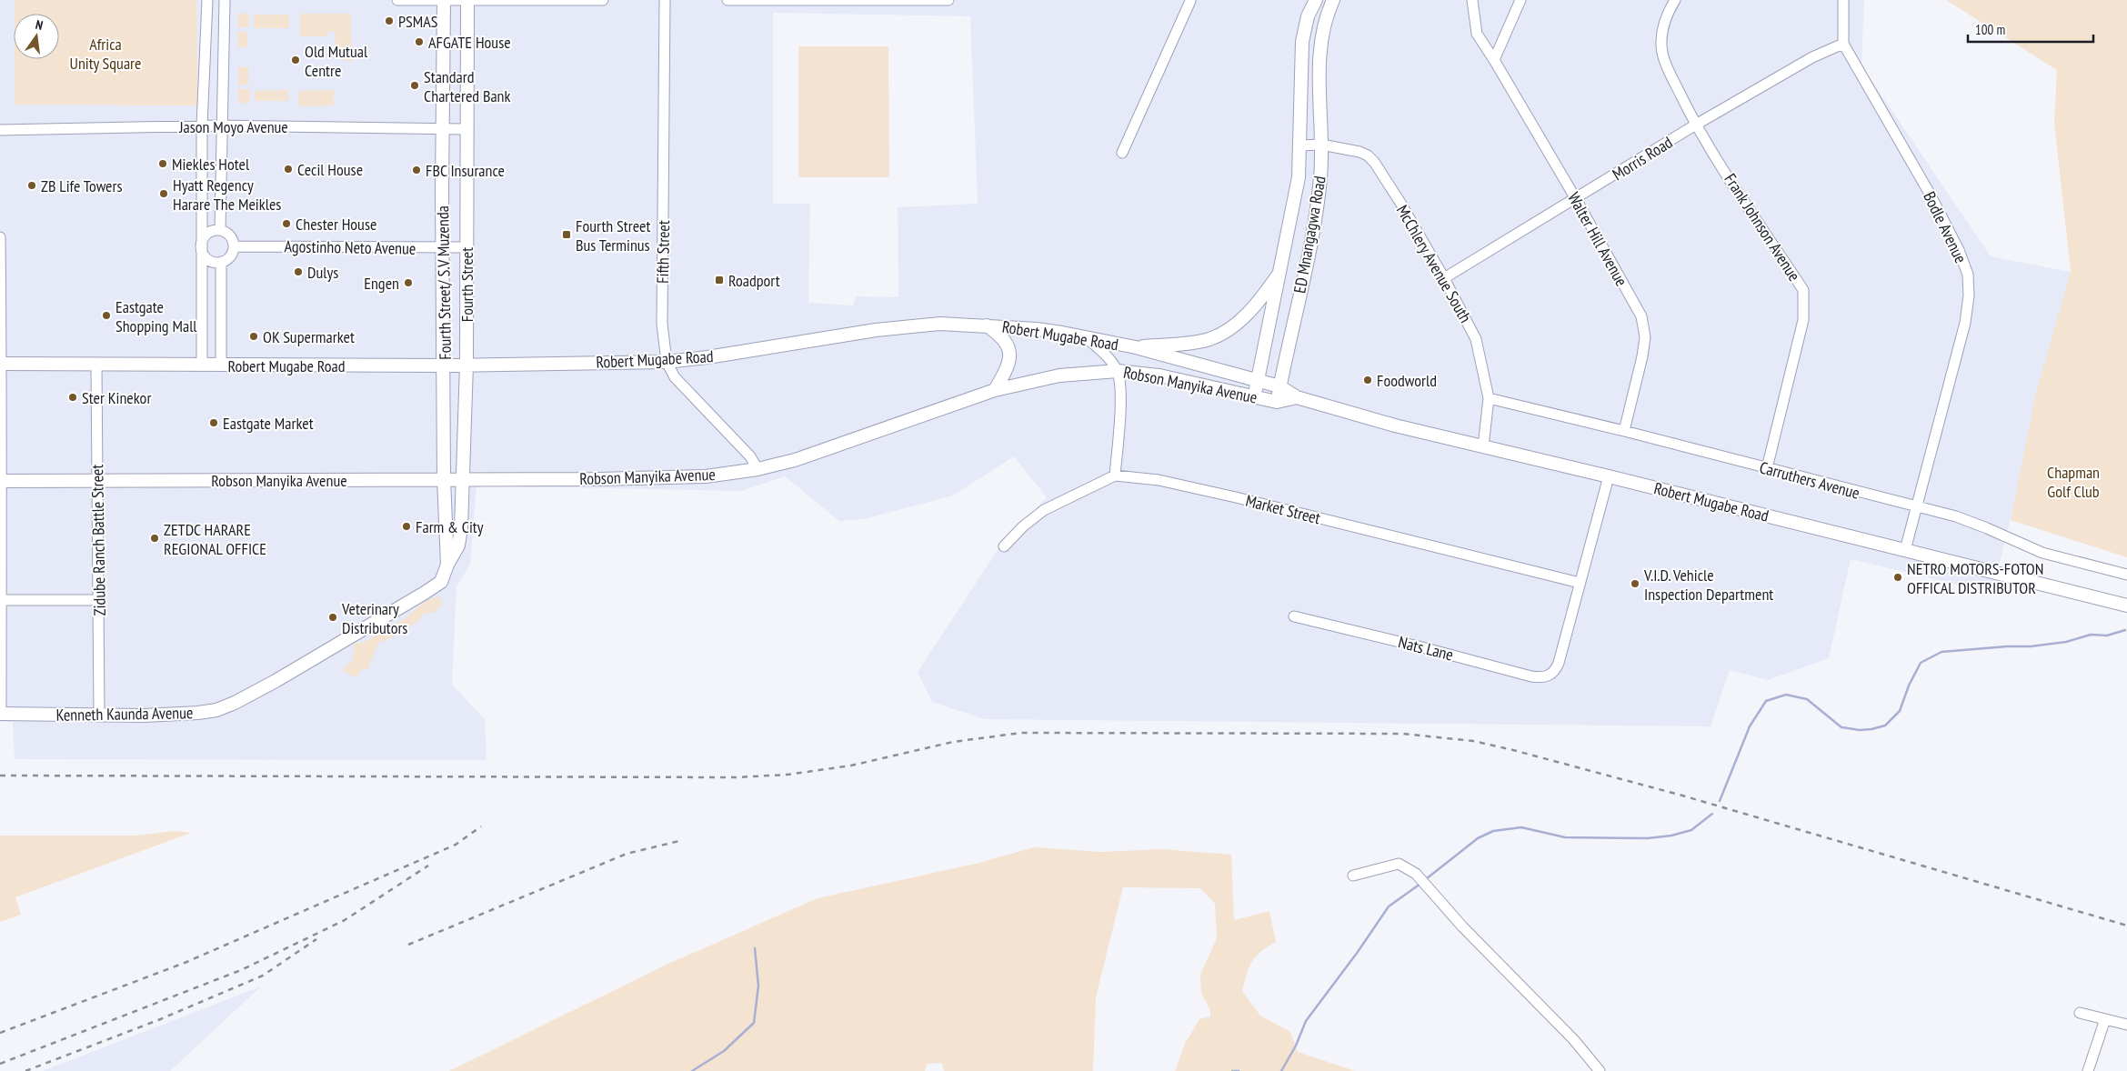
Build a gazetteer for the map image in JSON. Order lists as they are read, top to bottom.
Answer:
{
  "streets": {
    "main road": [
      "ED Mnangagwa Road",
      "Fourth Street/ S.V Muzenda",
      "Fourth Street",
      "Robert Mugabe Road",
      "Robson Manyika Avenue",
      "Kenneth Kaunda Avenue"
    ],
    "street": [
      "Jason Moyo Avenue",
      "Morris Road",
      "Frank Johnson Avenue",
      "Bodle Avenue",
      "Walter Hill Avenue",
      "Agostinho Neto Avenue",
      "Fifth Street",
      "McChlery Avenue South",
      "Carruthers Avenue",
      "Market Street",
      "Zidube Ranch Battle Street",
      "Nats Lane"
    ]
  },
  "crossings": [
    ["Jason Moyo Avenue", "Fourth Street/ S.V Muzenda"],
    ["Jason Moyo Avenue", "Fourth Street"],
    ["Morris Road", "Frank Johnson Avenue"],
    ["Morris Road", "Bodle Avenue"],
    ["Morris Road", "Walter Hill Avenue"],
    ["Morris Road", "McChlery Avenue South"],
    ["Frank Johnson Avenue", "Carruthers Avenue"],
    ["Bodle Avenue", "Robert Mugabe Road"],
    ["Bodle Avenue", "Carruthers Avenue"],
    ["ED Mnangagwa Road", "McChlery Avenue South"],
    ["ED Mnangagwa Road", "Robert Mugabe Road"],
    ["ED Mnangagwa Road", "Robson Manyika Avenue"],
    ["Walter Hill Avenue", "Carruthers Avenue"],
    ["Agostinho Neto Avenue", "Fourth Street/ S.V Muzenda"],
    ["Agostinho Neto Avenue", "Fourth Street"],
    ["Fifth Street", "Robert Mugabe Road"],
    ["Fifth Street", "Robson Manyika Avenue"],
    ["McChlery Avenue South", "Robert Mugabe Road"],
    ["McChlery Avenue South", "Carruthers Avenue"],
    ["Fourth Street/ S.V Muzenda", "Fourth Street"],
    ["Fourth Street/ S.V Muzenda", "Robert Mugabe Road"],
    ["Fourth Street/ S.V Muzenda", "Robson Manyika Avenue"],
    ["Fourth Street/ S.V Muzenda", "Kenneth Kaunda Avenue"],
    ["Fourth Street", "Robert Mugabe Road"],
    ["Fourth Street", "Robson Manyika Avenue"],
    ["Fourth Street", "Kenneth Kaunda Avenue"],
    ["Robert Mugabe Road", "Robson Manyika Avenue"],
    ["Robert Mugabe Road", "Zidube Ranch Battle Street"],
    ["Robson Manyika Avenue", "Zidube Ranch Battle Street"],
    ["Market Street", "Nats Lane"],
    ["Zidube Ranch Battle Street", "Kenneth Kaunda Avenue"]
  ],
  "parks": ["Africa Unity Square", "Chapman Golf Club"],
  "places": {
    "other": [
      "PSMAS",
      "AFGATE House",
      "Old Mutual Centre",
      "Standard Chartered Bank",
      "Miekles Hotel",
      "Cecil House",
      "FBC Insurance",
      "ZB Life Towers",
      "Hyatt Regency Harare The Meikles",
      "Chester House",
      "Dulys",
      "Engen",
      "Eastgate Shopping Mall",
      "OK Supermarket",
      "Foodworld",
      "Ster Kinekor",
      "Eastgate Market",
      "Farm & City",
      "ZETDC HARARE REGIONAL OFFICE",
      "NETRO MOTORS-FOTON OFFICAL DISTRIBUTOR",
      "V.I.D. Vehicle Inspection Department",
      "Veterinary Distributors"
    ],
    "transit": ["Fourth Street Bus Terminus", "Roadport"]
  },
  "scale_bar": "100 m",
  "north": "top"
}
